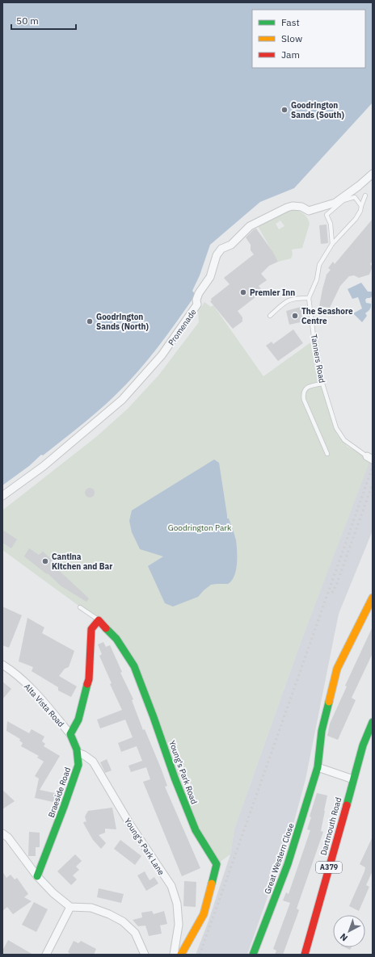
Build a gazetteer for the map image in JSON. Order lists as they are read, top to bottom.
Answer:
{
  "streets": {
    "street": [
      "Promenade",
      "Alta Vista Road",
      "Young's Park Road",
      "Braeside Road",
      "Dartmouth Road",
      "Young's Park Lane",
      "Great Western Close",
      "A379"
    ],
    "lane": ["Tanners Road"]
  },
  "crossings": [
    ["Alta Vista Road", "Braeside Road"],
    ["Braeside Road", "Young's Park Lane"]
  ],
  "parks": ["Goodrington Park"],
  "places": [
    "Goodrington Sands (South)",
    "Premier Inn",
    "The Seashore Centre",
    "Goodrington Sands (North)",
    "Cantina Kitchen and Bar"
  ],
  "legend": ["Fast", "Slow", "Jam"],
  "scale_bar": "50 m",
  "north": "bottom left"
}
